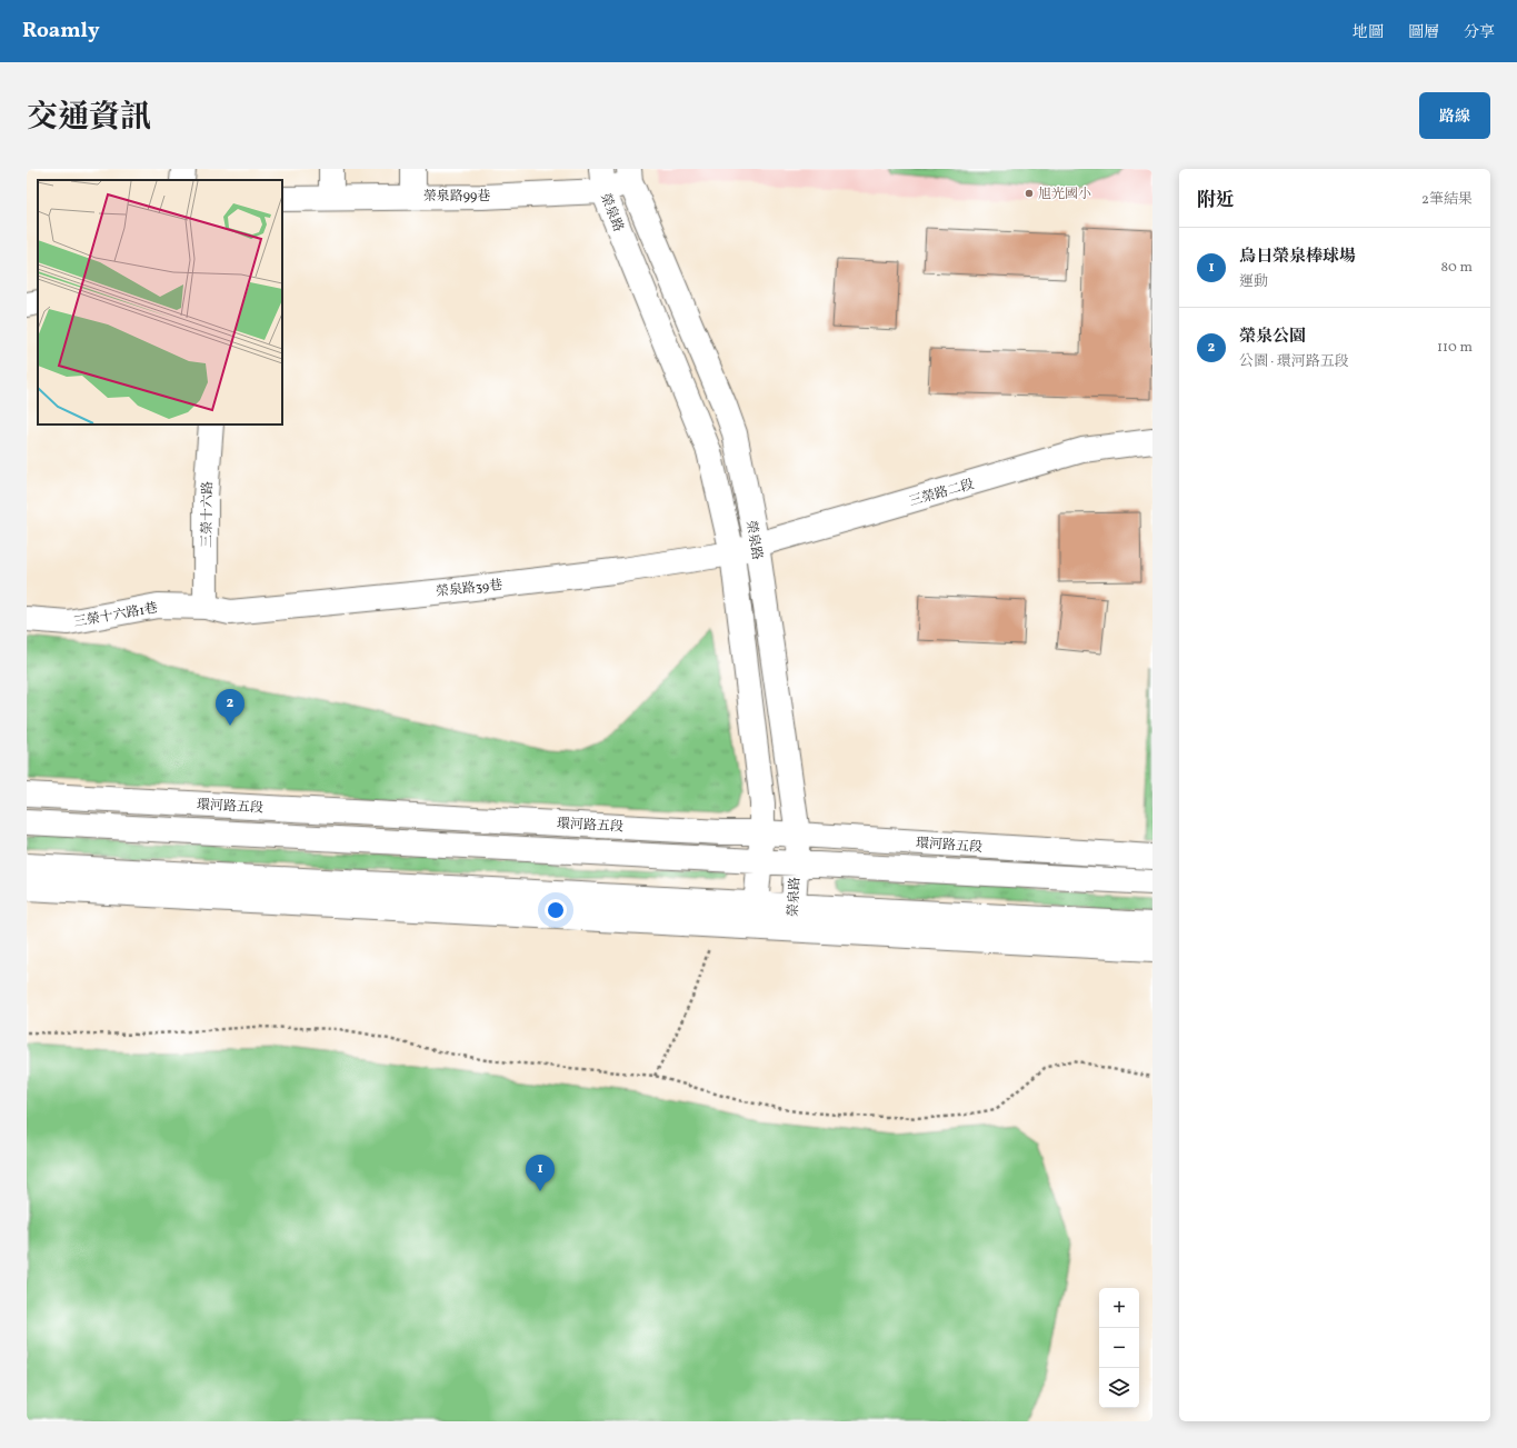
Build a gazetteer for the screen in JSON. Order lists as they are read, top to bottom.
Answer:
{
  "streets": {
    "street": [
      "榮泉路99巷",
      "榮泉路",
      "三榮路二段",
      "三榮十六路",
      "榮泉路39巷",
      "三榮十六路1巷",
      "環河路五段"
    ]
  },
  "crossings": [
    ["榮泉路99巷", "榮泉路"],
    ["榮泉路", "三榮路二段"],
    ["榮泉路", "榮泉路39巷"],
    ["榮泉路", "環河路五段"],
    ["三榮路二段", "榮泉路39巷"],
    ["三榮十六路", "榮泉路39巷"],
    ["三榮十六路", "三榮十六路1巷"],
    ["榮泉路39巷", "三榮十六路1巷"]
  ],
  "places": ["旭光國小"],
  "page": {
    "header": "Roamly",
    "nav": ["地圖", "圖層", "分享"],
    "title": "交通資訊",
    "buttons": "路線",
    "heading": ["附近", "2筆結果"],
    "list": [
      {
        "mark": "1",
        "name": "烏日榮泉棒球場",
        "note": "運動",
        "value": "80 m"
      },
      {
        "mark": "2",
        "name": "榮泉公園",
        "note": "公園 · 環河路五段",
        "value": "110 m"
      }
    ],
    "pins": ["2", "1"],
    "map_buttons": ["+", "−"]
  }
}
